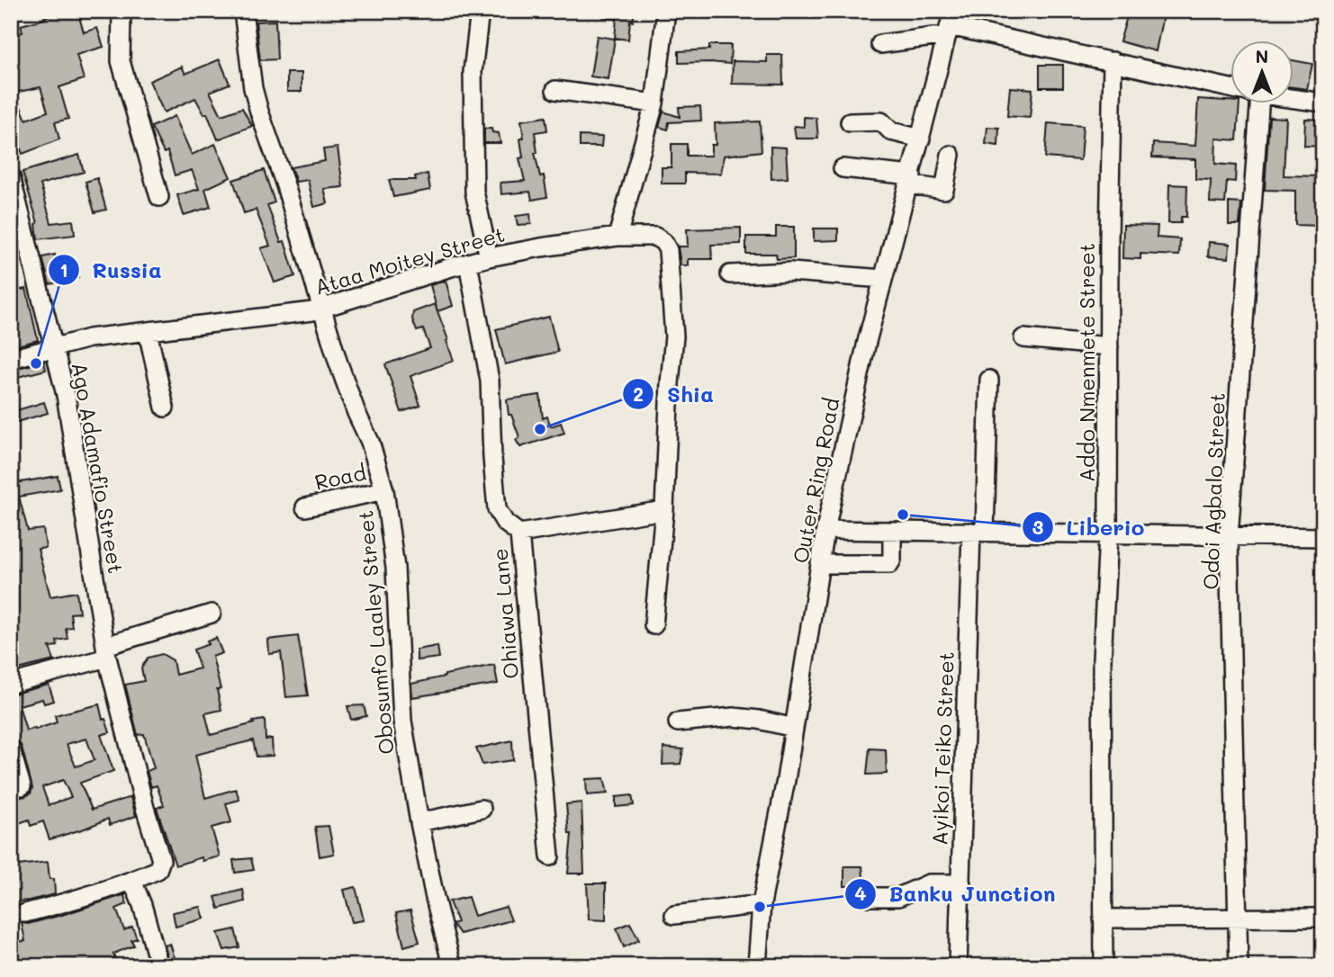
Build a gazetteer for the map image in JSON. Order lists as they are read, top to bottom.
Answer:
{
  "streets": {
    "street": [
      "Ataa Moitey Street",
      "Addo Nmenmete Street",
      "Ago Adamafio Street",
      "Road",
      "Outer Ring Road",
      "Odoi Agbalo Street",
      "Ohiawa Lane",
      "Obosumfo Laaley Street",
      "Ayikoi Teiko Street"
    ]
  },
  "crossings": [
    ["Ataa Moitey Street", "Ago Adamafio Street"],
    ["Ataa Moitey Street", "Ohiawa Lane"],
    ["Ataa Moitey Street", "Obosumfo Laaley Street"],
    ["Road", "Obosumfo Laaley Street"]
  ],
  "places": [
    "Russia",
    "Shia",
    "Liberio",
    "Banku Junction"
  ],
  "north": "top"
}
